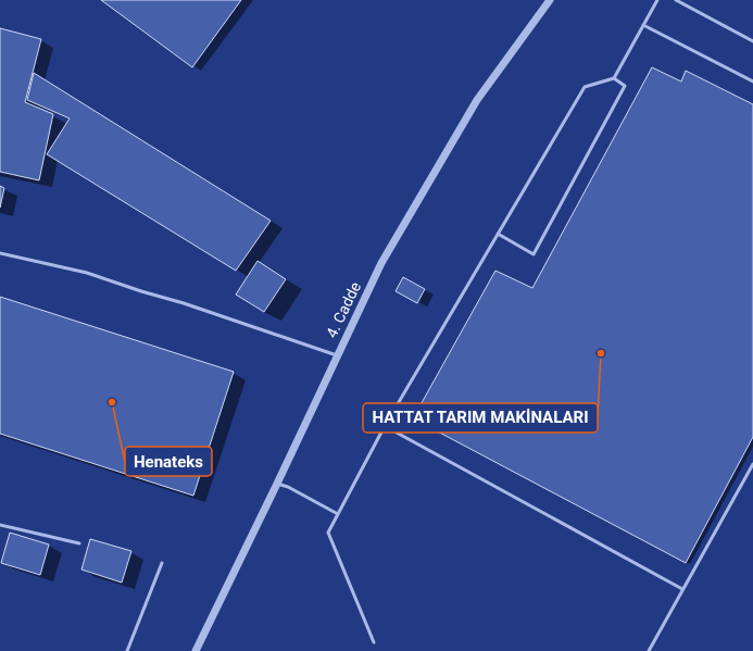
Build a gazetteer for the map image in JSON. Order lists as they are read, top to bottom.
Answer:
{
  "streets": {
    "street": ["4. Cadde"]
  },
  "places": ["HATTAT TARIM MAKİNALARI", "Henateks"]
}
